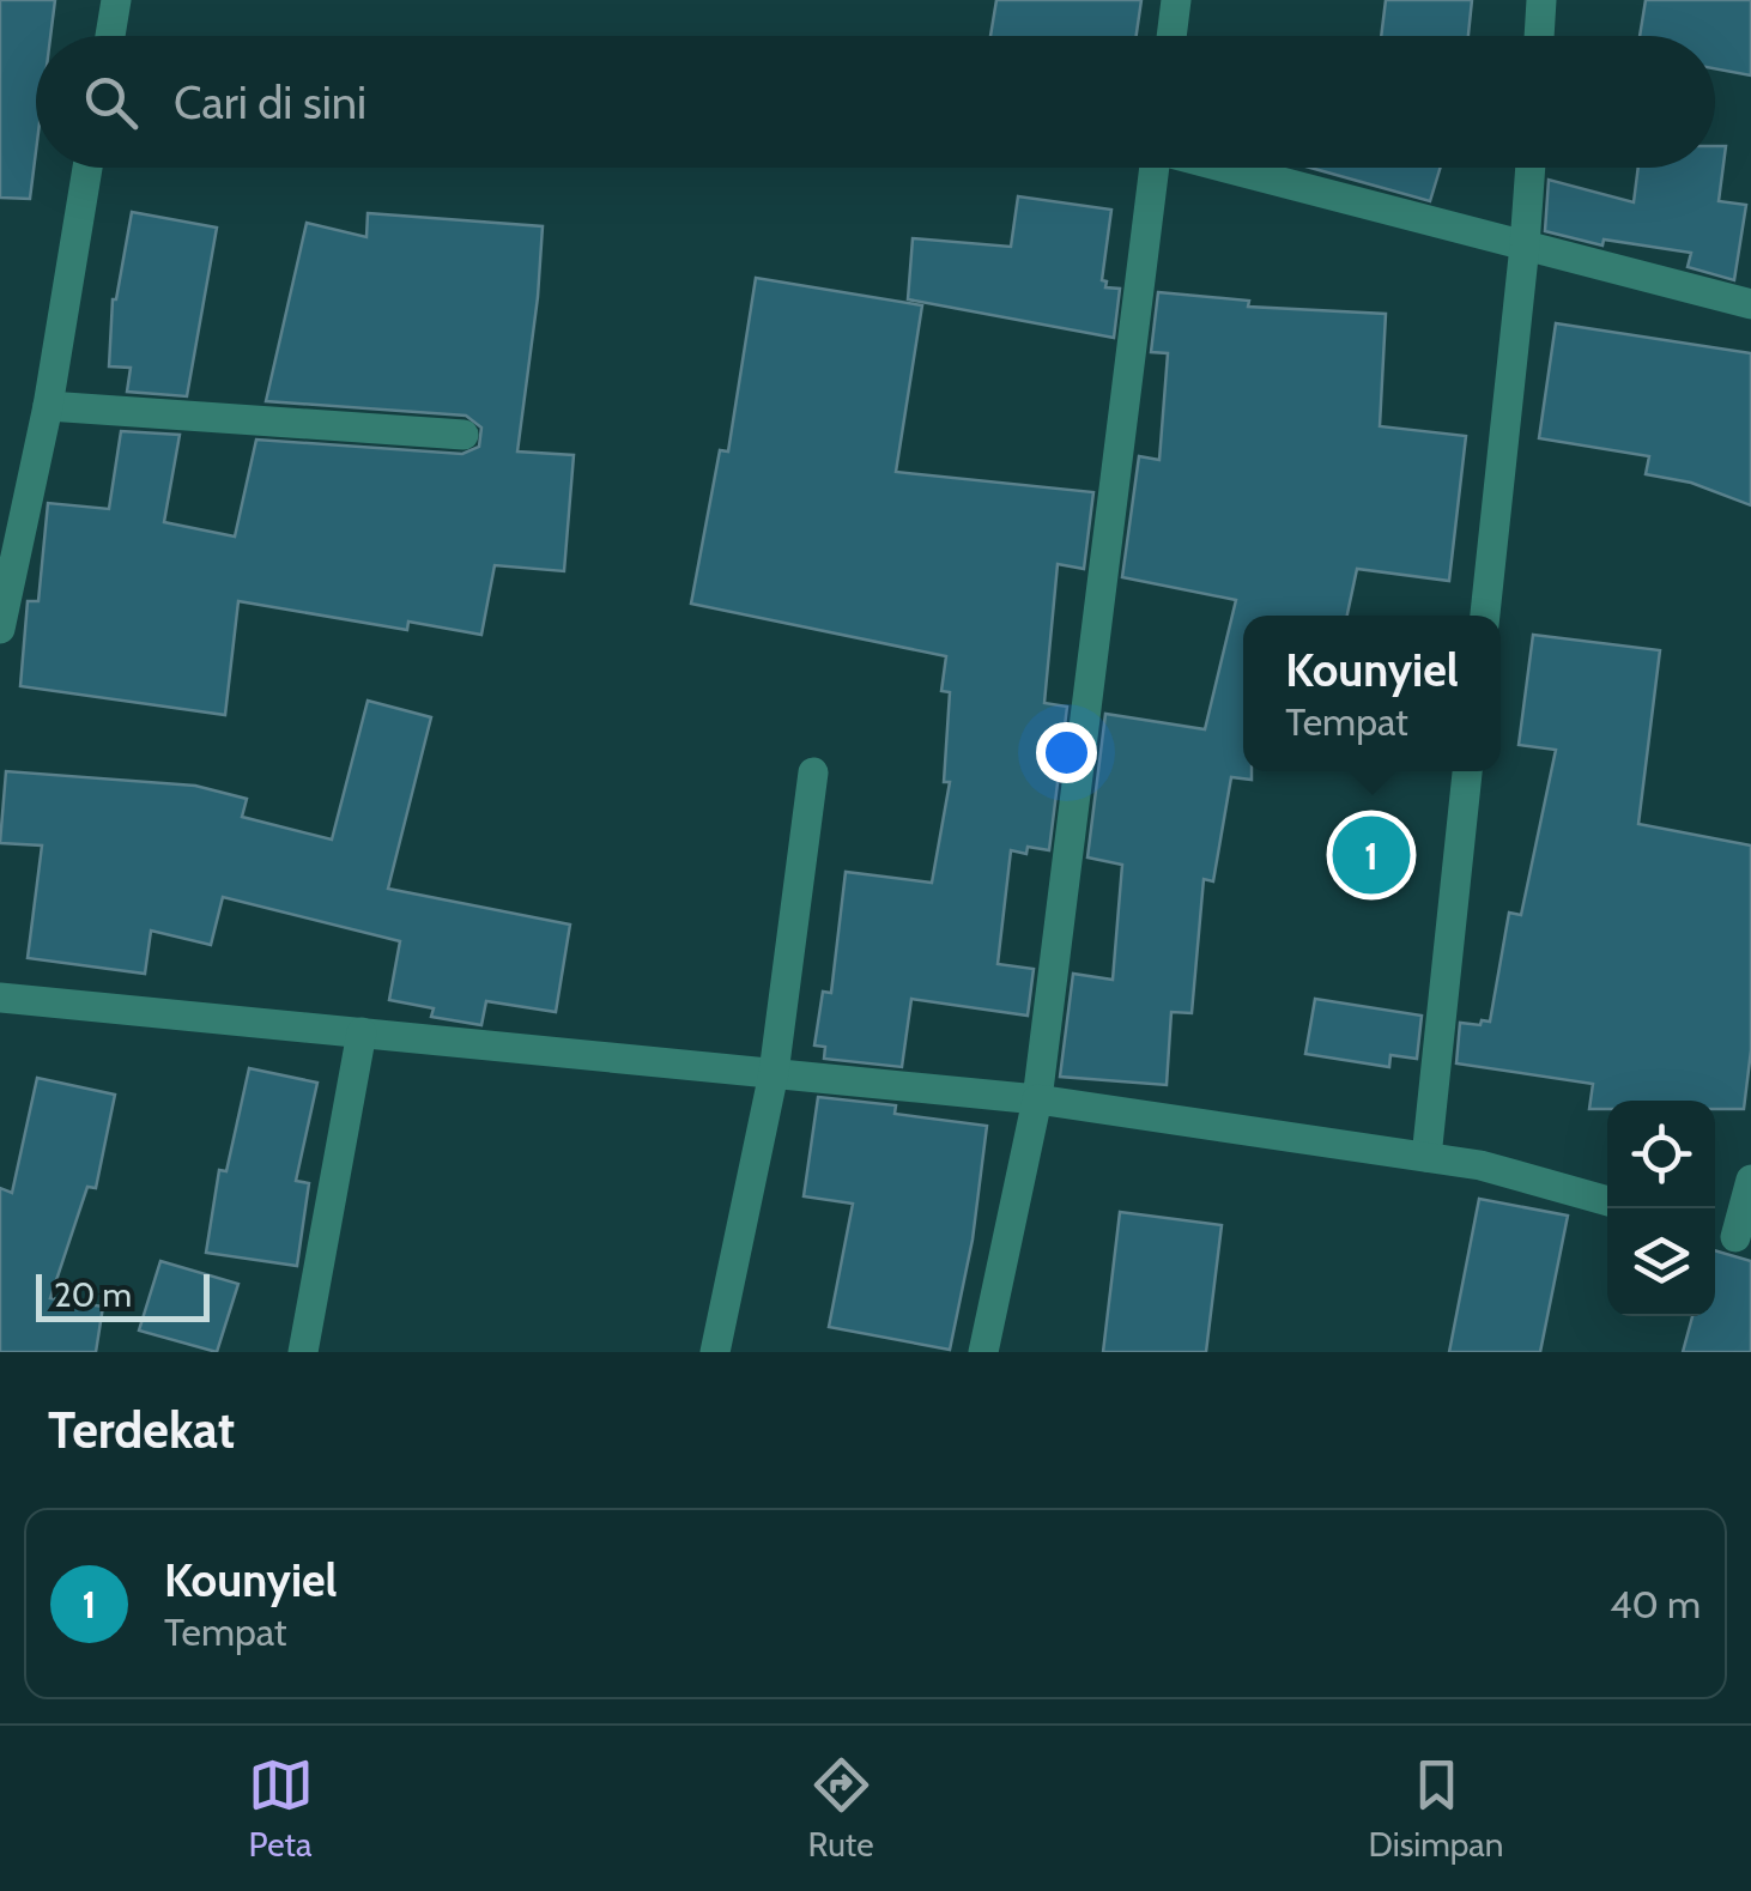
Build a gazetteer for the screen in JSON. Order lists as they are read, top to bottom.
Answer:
{
  "scale_bar": "20 m",
  "page": {
    "search": "Cari di sini",
    "popup": ["Kounyiel", "Tempat"],
    "pins": "1",
    "scale": "20 m",
    "heading": "Terdekat",
    "list": [
      {
        "mark": "1",
        "name": "Kounyiel",
        "note": "Tempat",
        "value": "40 m"
      }
    ],
    "nav": ["Peta", "Rute", "Disimpan"]
  }
}
